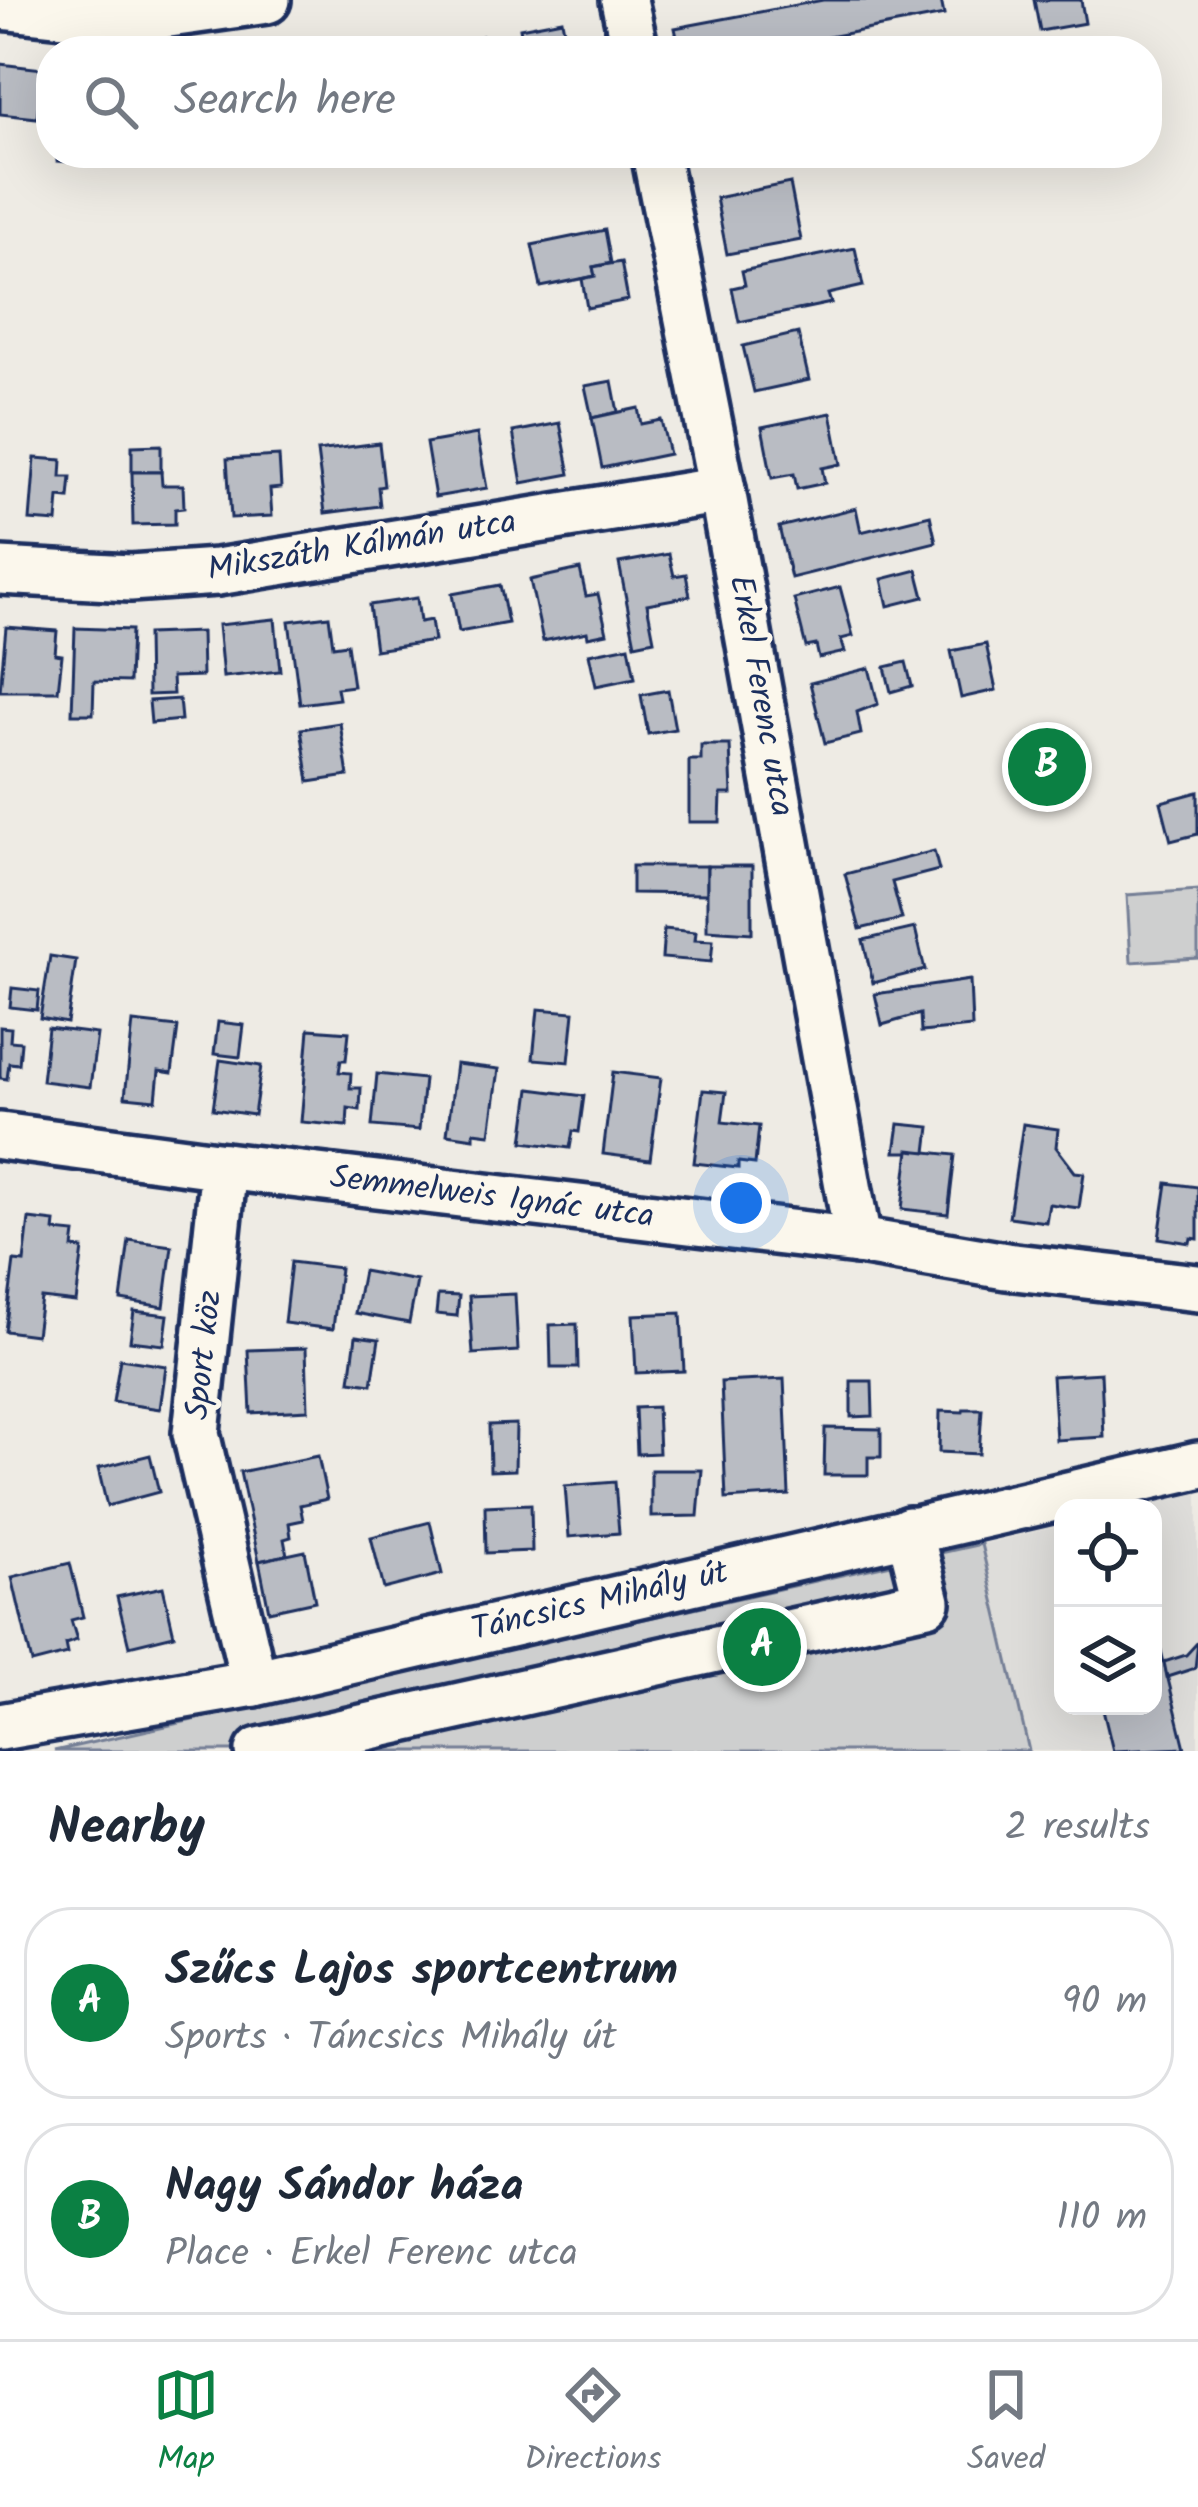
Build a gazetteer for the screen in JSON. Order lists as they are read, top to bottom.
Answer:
{
  "streets": {
    "street": [
      "Mikszáth Kálmán utca",
      "Erkel Ferenc utca",
      "Semmelweis Ignác utca",
      "Sport köz",
      "Táncsics Mihály út"
    ]
  },
  "crossings": [
    ["Mikszáth Kálmán utca", "Erkel Ferenc utca"],
    ["Erkel Ferenc utca", "Semmelweis Ignác utca"],
    ["Semmelweis Ignác utca", "Sport köz"],
    ["Sport köz", "Táncsics Mihály út"]
  ],
  "page": {
    "search": "Search here",
    "pins": ["B", "A"],
    "heading": ["Nearby", "2 results"],
    "list": [
      {
        "mark": "A",
        "name": "Szűcs Lajos sportcentrum",
        "note": "Sports · Táncsics Mihály út",
        "value": "90 m"
      },
      {
        "mark": "B",
        "name": "Nagy Sándor háza",
        "note": "Place · Erkel Ferenc utca",
        "value": "110 m"
      }
    ],
    "nav": ["Map", "Directions", "Saved"]
  }
}
